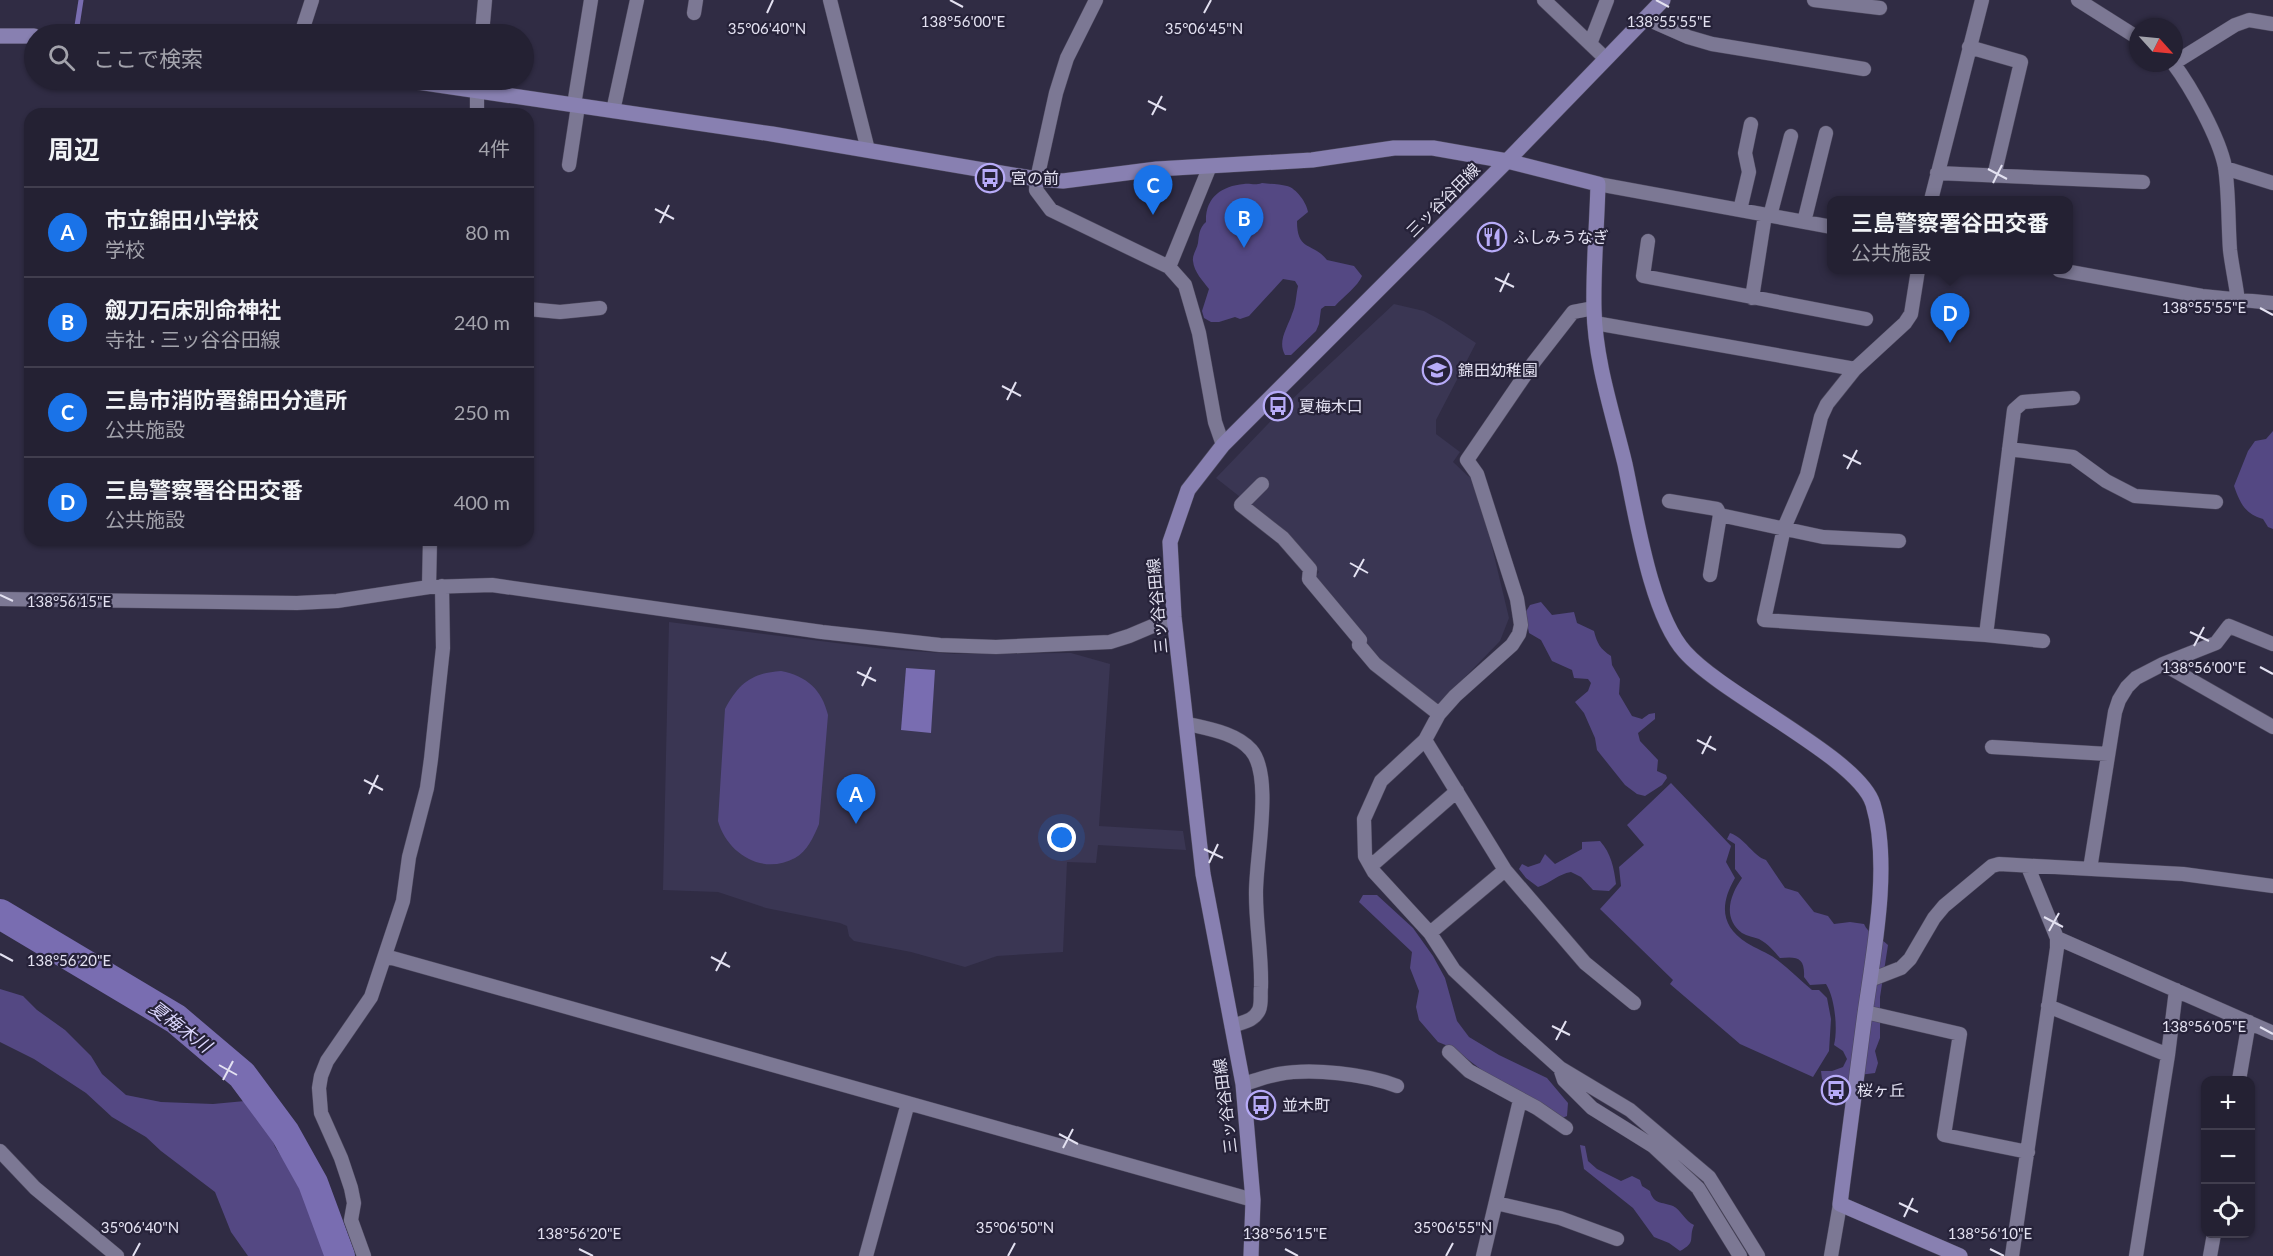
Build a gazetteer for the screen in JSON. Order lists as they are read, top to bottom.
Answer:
{
  "streets": {
    "street": ["三ッ谷谷田線"]
  },
  "water": ["夏梅木川"],
  "places": {
    "bus stop": [
      "宮の前",
      "夏梅木口",
      "桜ヶ丘",
      "並木町"
    ],
    "restaurant": ["ふしみうなぎ"],
    "school or university": ["錦田幼稚園"]
  },
  "north": "bottom right",
  "page": {
    "search": "ここで検索",
    "heading": ["周辺", "4件"],
    "pins": [
      "C",
      "B",
      "D",
      "A"
    ],
    "list": [
      {
        "mark": "A",
        "name": "市立錦田小学校",
        "note": "学校",
        "value": "80 m"
      },
      {
        "mark": "B",
        "name": "劔刀石床別命神社",
        "note": "寺社 · 三ッ谷谷田線",
        "value": "240 m"
      },
      {
        "mark": "C",
        "name": "三島市消防署錦田分遣所",
        "note": "公共施設",
        "value": "250 m"
      },
      {
        "mark": "D",
        "name": "三島警察署谷田交番",
        "note": "公共施設",
        "value": "400 m"
      }
    ],
    "popup": ["三島警察署谷田交番", "公共施設"],
    "map_buttons": ["+", "−"]
  },
  "coordinates": [
    "138°56'00\"E",
    "138°55'55\"E",
    "35°06'40\"N",
    "35°06'45\"N",
    "138°56'15\"E",
    "138°56'20\"E",
    "138°56'05\"E",
    "35°06'50\"N",
    "35°06'55\"N",
    "138°56'10\"E"
  ]
}
